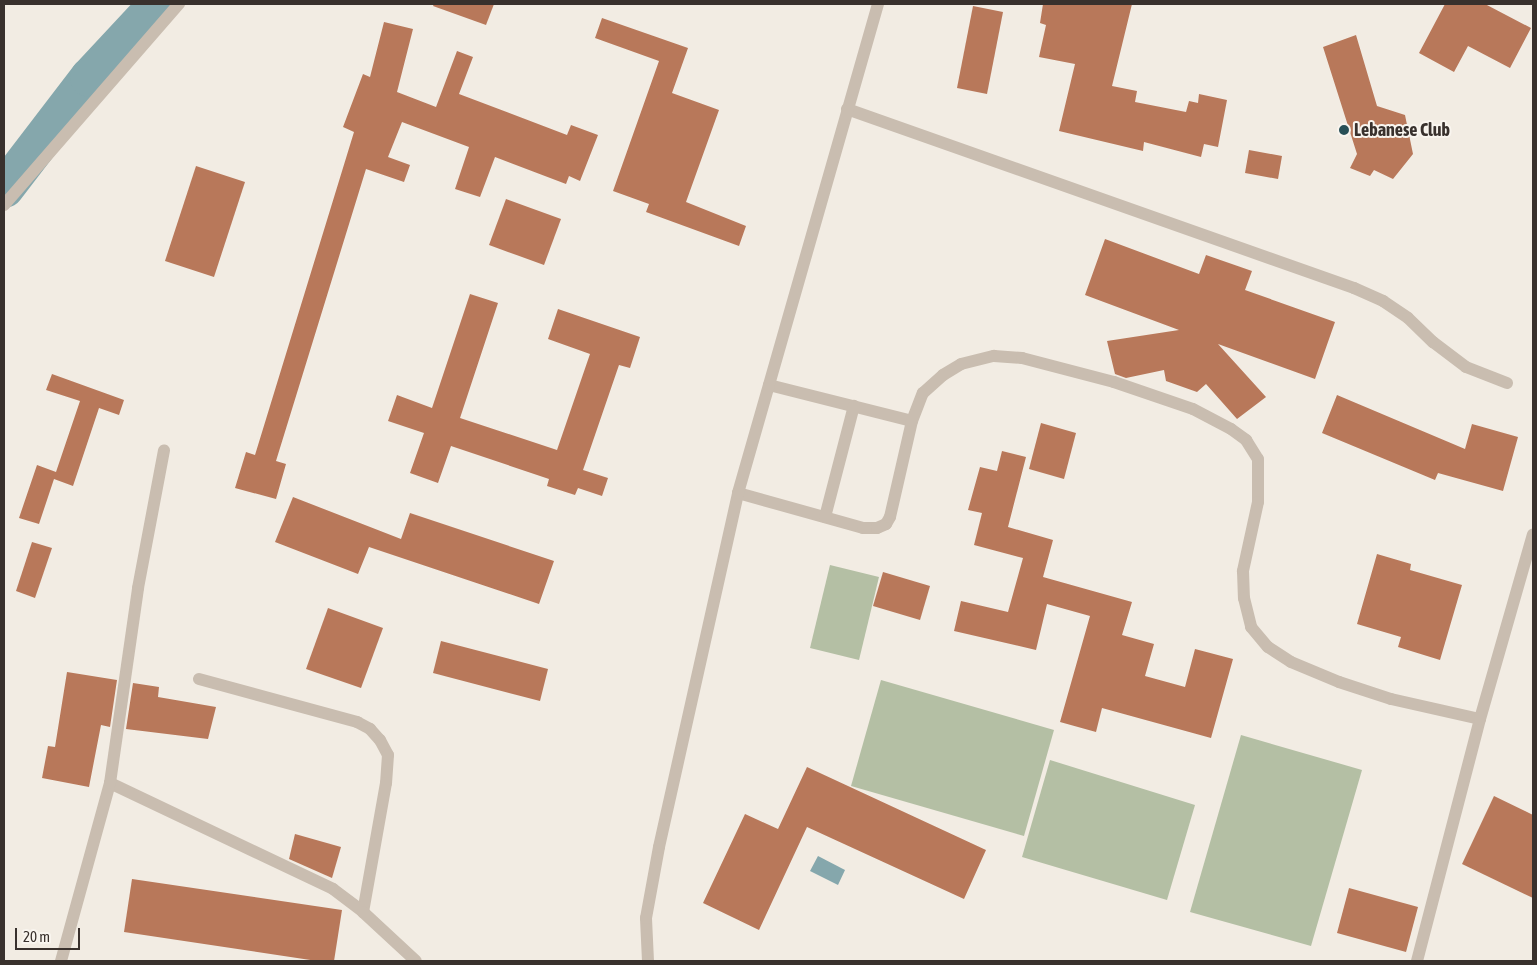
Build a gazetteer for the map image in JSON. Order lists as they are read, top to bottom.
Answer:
{
  "places": ["Lebanese Club"],
  "scale_bar": "20 m"
}
